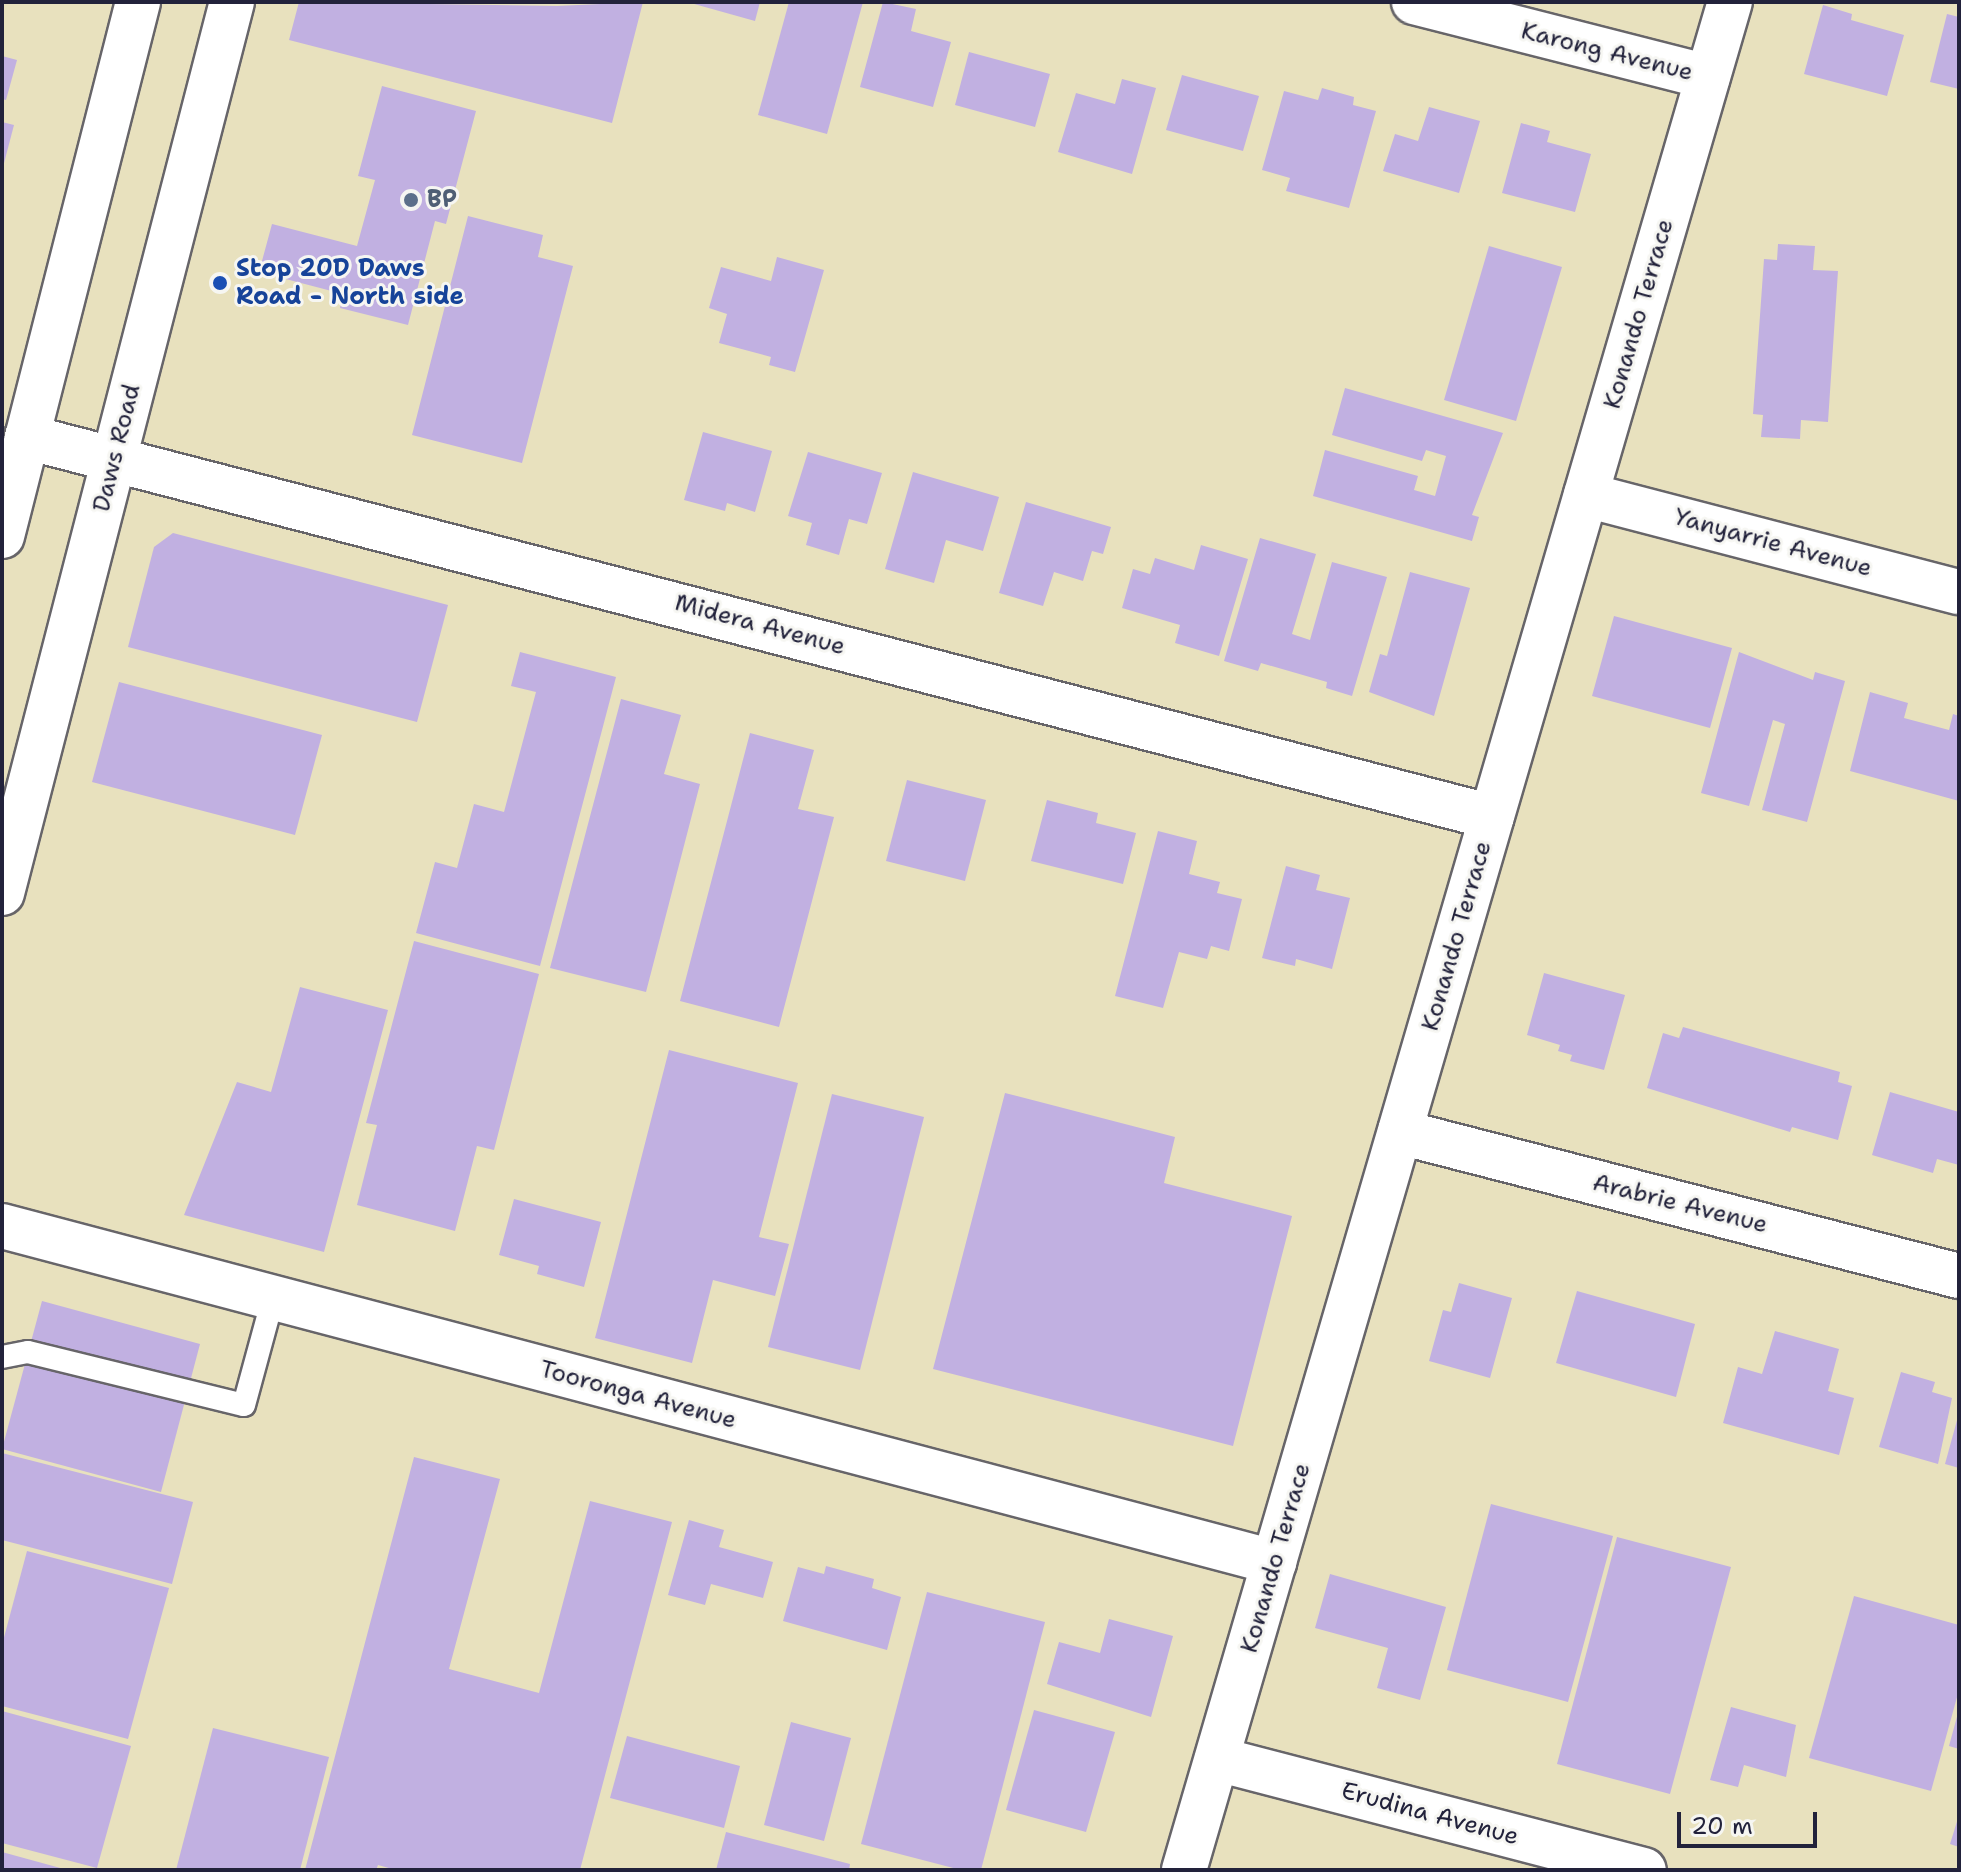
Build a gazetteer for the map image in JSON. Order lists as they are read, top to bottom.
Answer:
{
  "streets": {
    "street": [
      "Karong Avenue",
      "Konando Terrace",
      "Daws Road",
      "Yanyarrie Avenue",
      "Midera Avenue",
      "Arabrie Avenue",
      "Tooronga Avenue",
      "Erudina Avenue"
    ]
  },
  "crossings": [
    ["Karong Avenue", "Konando Terrace"],
    ["Konando Terrace", "Yanyarrie Avenue"],
    ["Konando Terrace", "Midera Avenue"],
    ["Konando Terrace", "Arabrie Avenue"],
    ["Konando Terrace", "Tooronga Avenue"],
    ["Konando Terrace", "Erudina Avenue"],
    ["Daws Road", "Midera Avenue"]
  ],
  "places": ["BP", "Stop 20D Daws Road - North side"],
  "scale_bar": "20 m"
}
